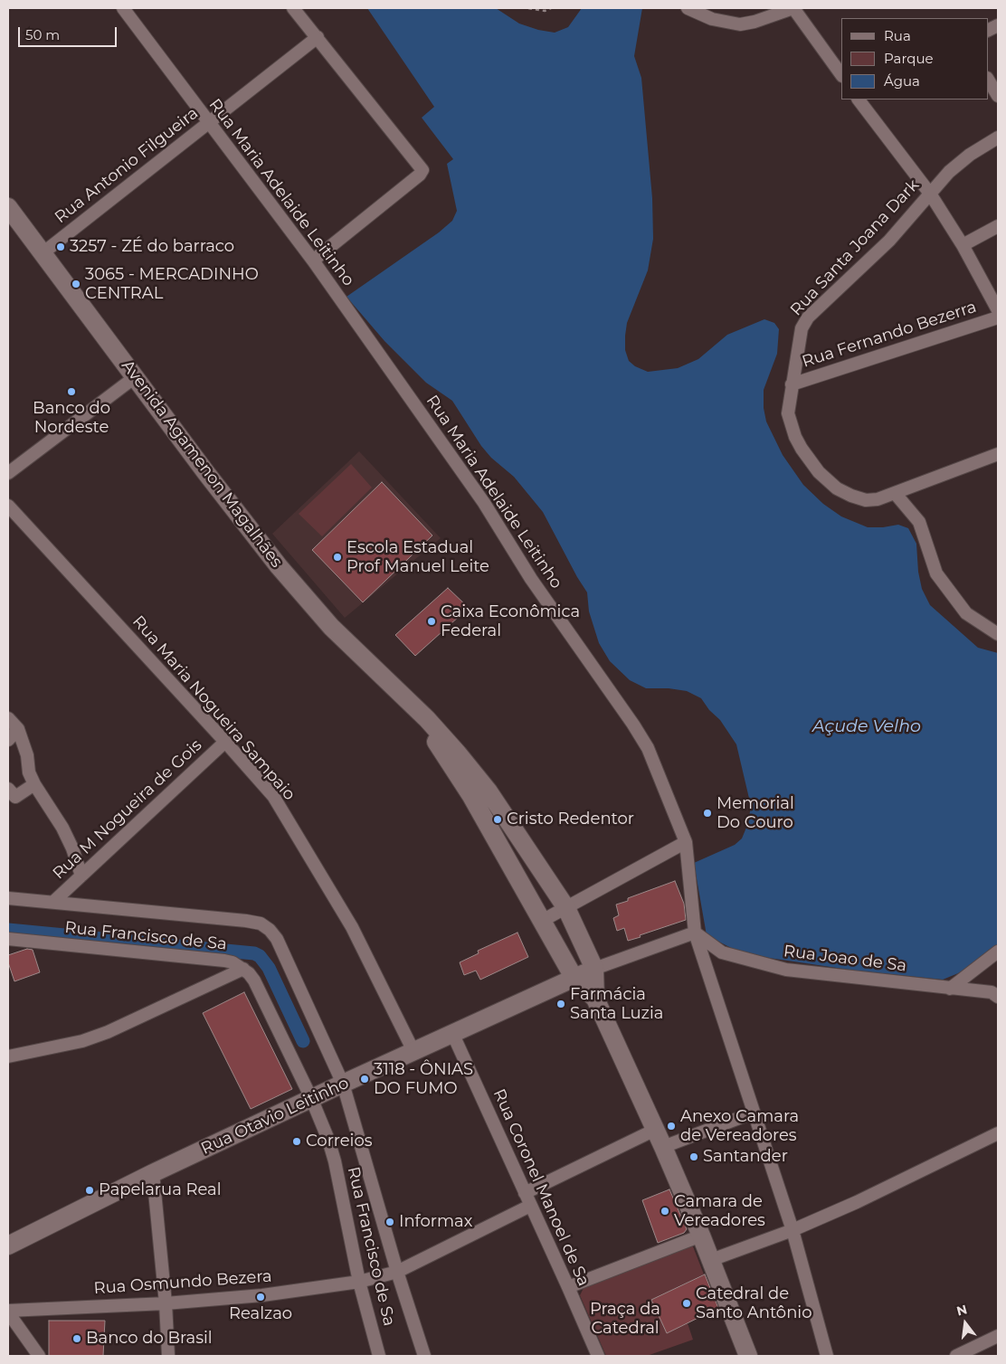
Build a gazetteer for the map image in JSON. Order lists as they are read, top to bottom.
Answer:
{
  "streets": {
    "main road": ["Avenida Agamenon Magalhães", "Rua Otavio Leitinho"],
    "street": [
      "Rua Antonio Filgueira",
      "Rua Maria Adelaide Leitinho",
      "Rua Santa Joana Dark",
      "Rua Fernando Bezerra",
      "Rua Maria Nogueira Sampaio",
      "Rua M Nogueira de Gois",
      "Rua Francisco de Sa",
      "Rua Joao de Sa",
      "Rua Coronel Manoel de Sa",
      "Rua Osmundo Bezera"
    ]
  },
  "crossings": [
    ["Rua Antonio Filgueira", "Rua Maria Adelaide Leitinho"],
    ["Rua Antonio Filgueira", "Avenida Agamenon Magalhães"],
    ["Rua Maria Adelaide Leitinho", "Rua Joao de Sa"],
    ["Rua Santa Joana Dark", "Rua Fernando Bezerra"],
    ["Avenida Agamenon Magalhães", "Rua Otavio Leitinho"],
    ["Rua Maria Nogueira Sampaio", "Rua M Nogueira de Gois"],
    ["Rua Maria Nogueira Sampaio", "Rua Otavio Leitinho"],
    ["Rua Francisco de Sa", "Rua Otavio Leitinho"],
    ["Rua Francisco de Sa", "Rua Osmundo Bezera"],
    ["Rua Otavio Leitinho", "Rua Coronel Manoel de Sa"],
    ["Rua Coronel Manoel de Sa", "Rua Osmundo Bezera"]
  ],
  "water": ["Açude Velho"],
  "parks": ["Praça da Catedral"],
  "places": [
    "3257 - ZÉ do barraco",
    "3065 - MERCADINHO CENTRAL",
    "Banco do Nordeste",
    "Escola Estadual Prof Manuel Leite",
    "Caixa Econômica Federal",
    "Memorial Do Couro",
    "Cristo Redentor",
    "Farmácia Santa Luzia",
    "3118 - ÔNIAS DO FUMO",
    "Anexo Camara de Vereadores",
    "Correios",
    "Santander",
    "Papelarua Real",
    "Camara de Vereadores",
    "Informax",
    "Realzao",
    "Catedral de Santo Antônio",
    "Banco do Brasil"
  ],
  "legend": ["Rua", "Parque", "Água"],
  "scale_bar": "50 m",
  "north": "top"
}
